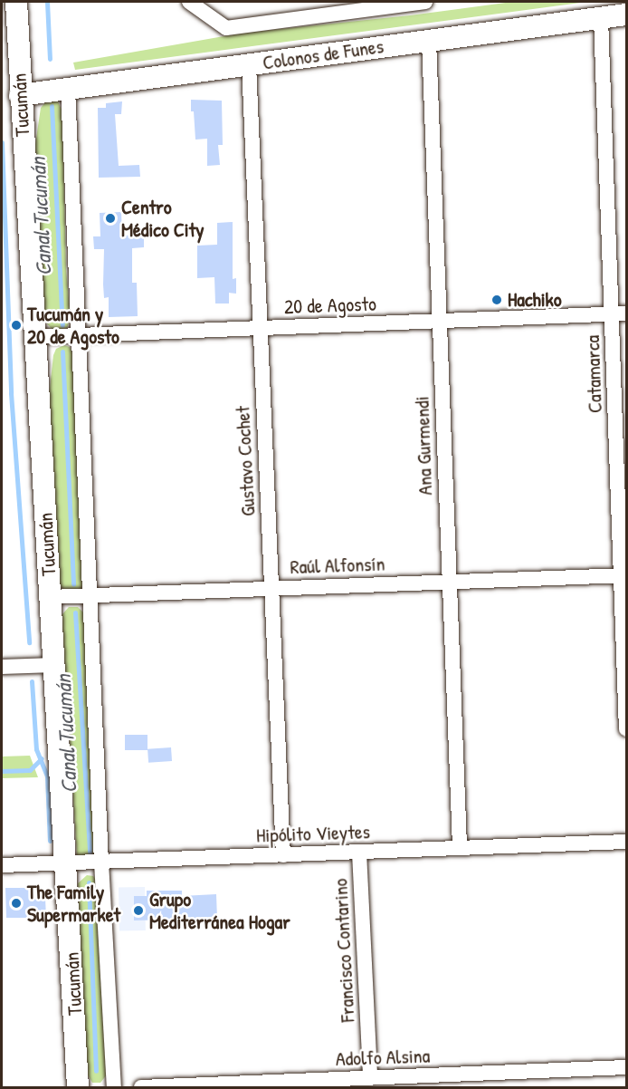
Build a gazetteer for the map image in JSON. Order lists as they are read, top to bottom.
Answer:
{
  "streets": {
    "main road": ["Colonos de Funes", "Tucumán"],
    "street": [
      "20 de Agosto",
      "Catamarca",
      "Ana Gurmendi",
      "Gustavo Cochet",
      "Raúl Alfonsín",
      "Hipólito Vieytes",
      "Francisco Contarino",
      "Adolfo Alsina"
    ]
  },
  "crossings": [
    ["Colonos de Funes", "Tucumán"],
    ["Colonos de Funes", "Catamarca"],
    ["Colonos de Funes", "Ana Gurmendi"],
    ["Colonos de Funes", "Gustavo Cochet"],
    ["Tucumán", "20 de Agosto"],
    ["Tucumán", "Raúl Alfonsín"],
    ["Tucumán", "Hipólito Vieytes"],
    ["20 de Agosto", "Catamarca"],
    ["20 de Agosto", "Ana Gurmendi"],
    ["20 de Agosto", "Gustavo Cochet"],
    ["Catamarca", "Raúl Alfonsín"],
    ["Ana Gurmendi", "Raúl Alfonsín"],
    ["Ana Gurmendi", "Hipólito Vieytes"],
    ["Gustavo Cochet", "Raúl Alfonsín"],
    ["Gustavo Cochet", "Hipólito Vieytes"],
    ["Hipólito Vieytes", "Francisco Contarino"],
    ["Francisco Contarino", "Adolfo Alsina"]
  ],
  "water": ["Canal Tucumán"],
  "places": [
    "Centro Médico City",
    "Hachiko",
    "Tucumán y 20 de Agosto",
    "The Family Supermarket",
    "Grupo Mediterránea Hogar"
  ]
}
